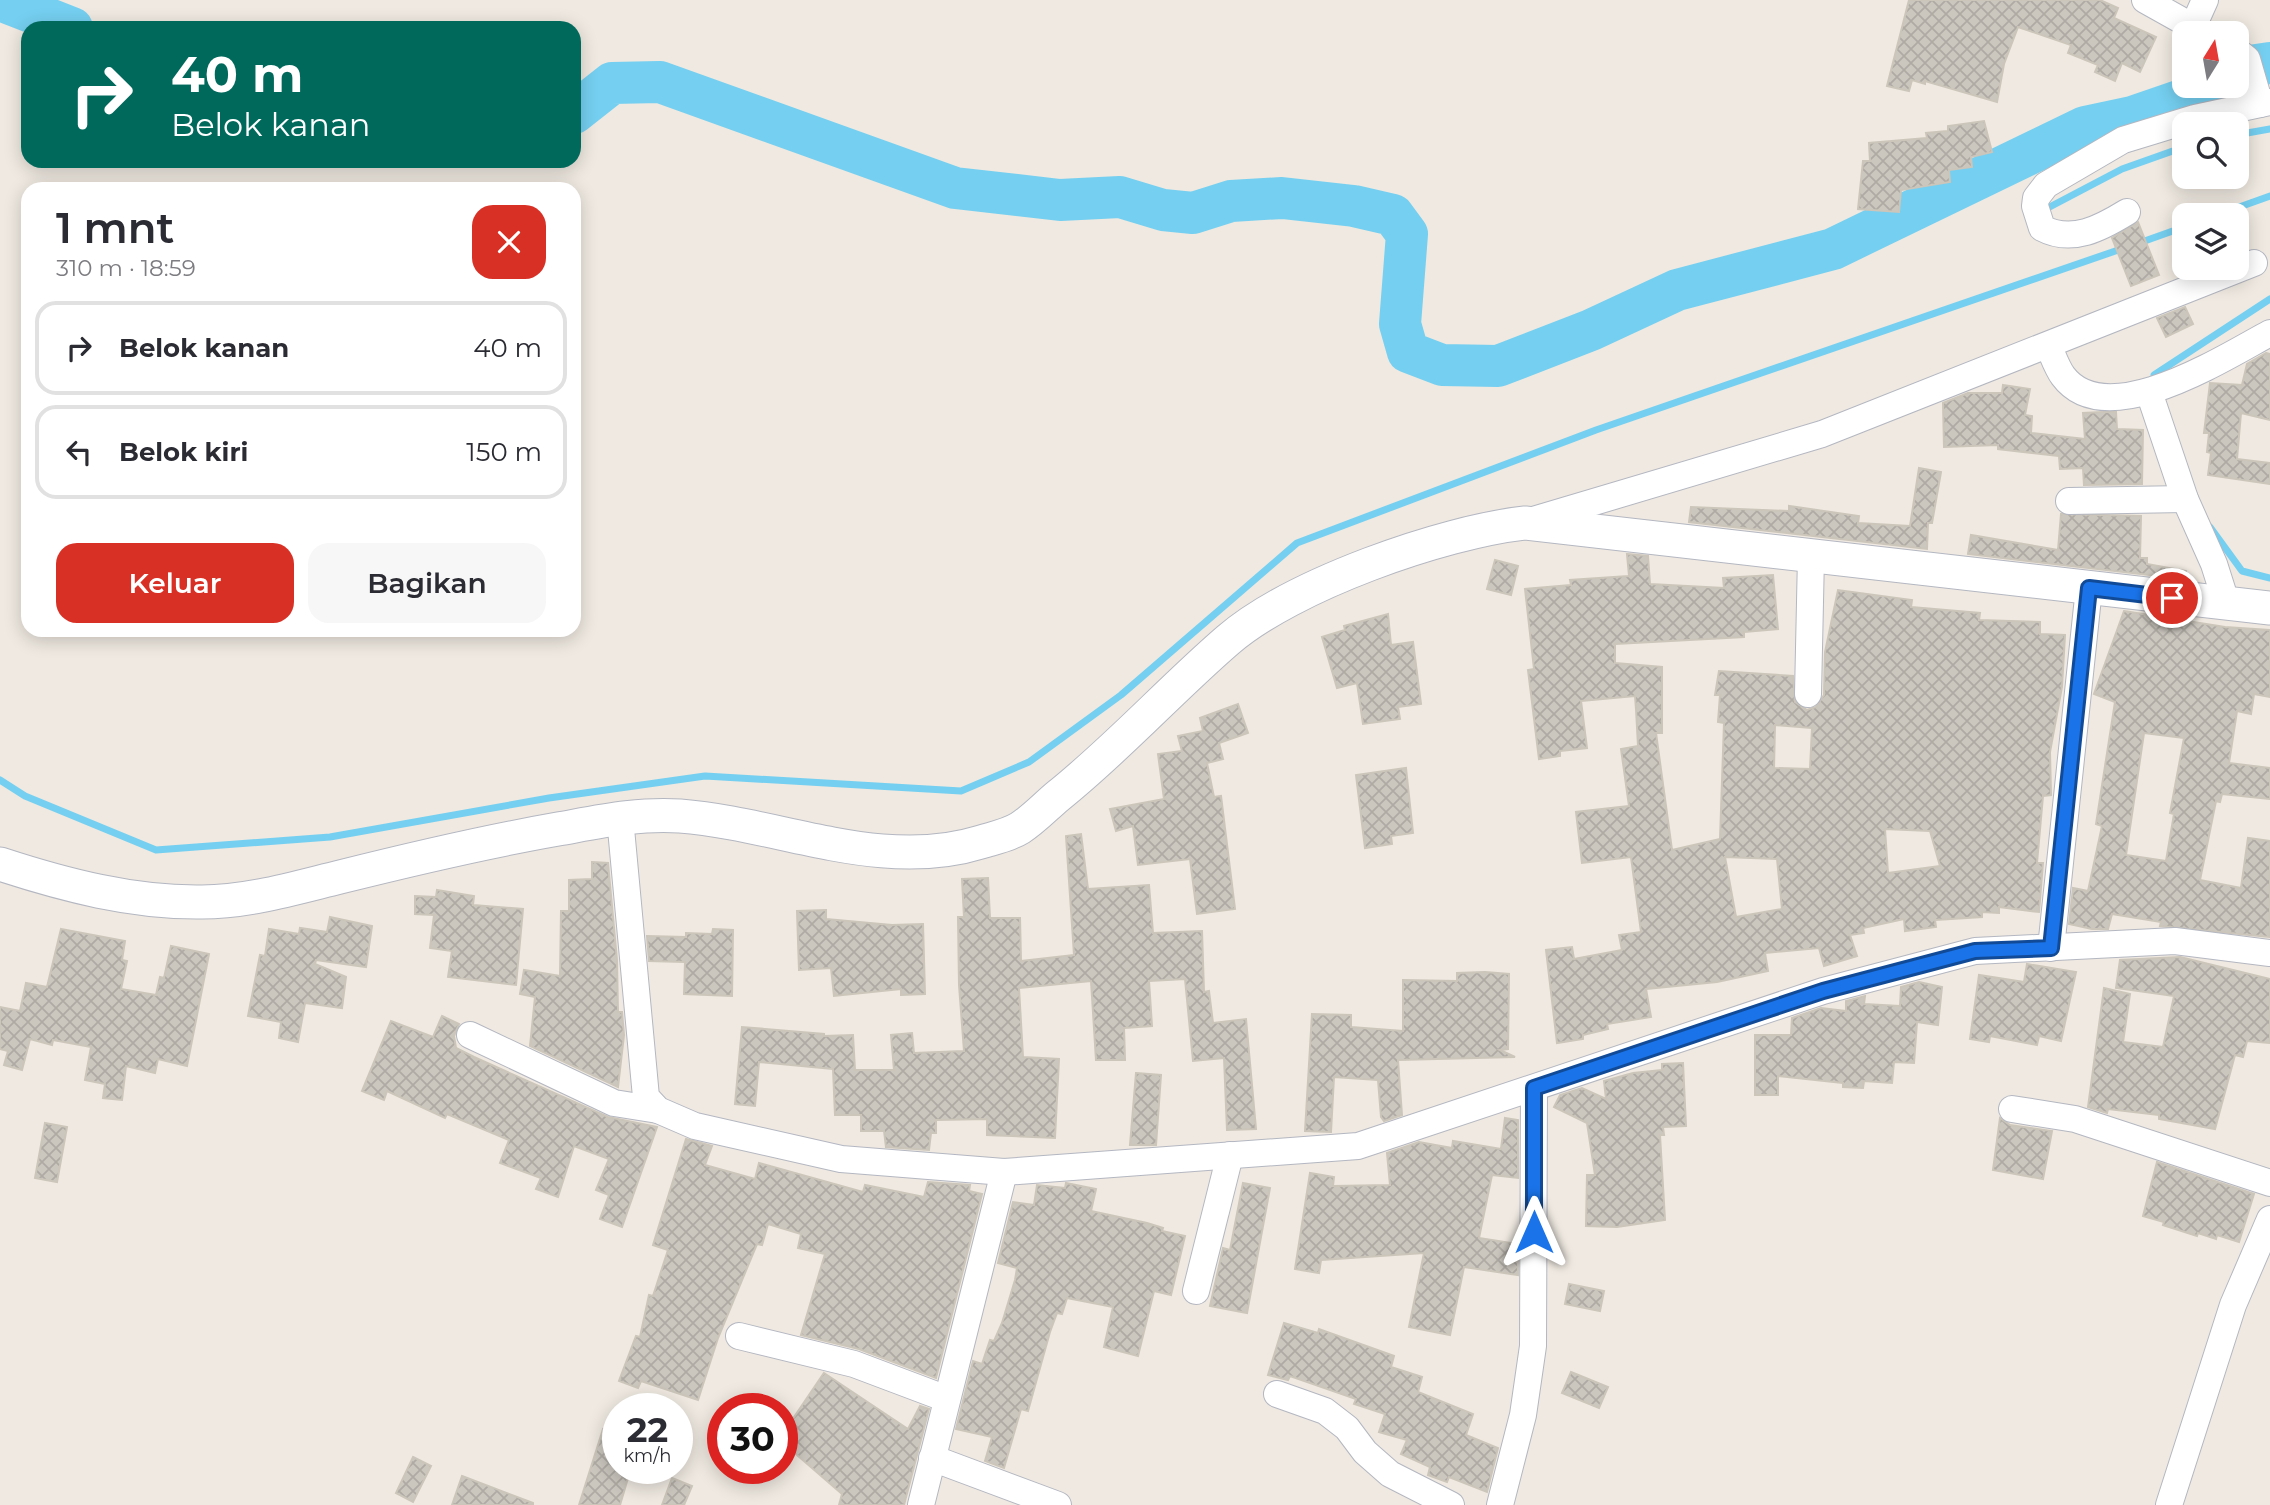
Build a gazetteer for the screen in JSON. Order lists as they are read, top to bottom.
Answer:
{
  "north": "top",
  "page": {
    "turn": ["40 m", "Belok kanan"],
    "heading": ["1 mnt", "310 m · 18:59"],
    "list": [
      {
        "name": "Belok kanan",
        "value": "40 m"
      },
      {
        "name": "Belok kiri",
        "value": "150 m"
      }
    ],
    "buttons": ["Keluar", "Bagikan"],
    "speed": "22 km/h",
    "limit": "30"
  }
}
